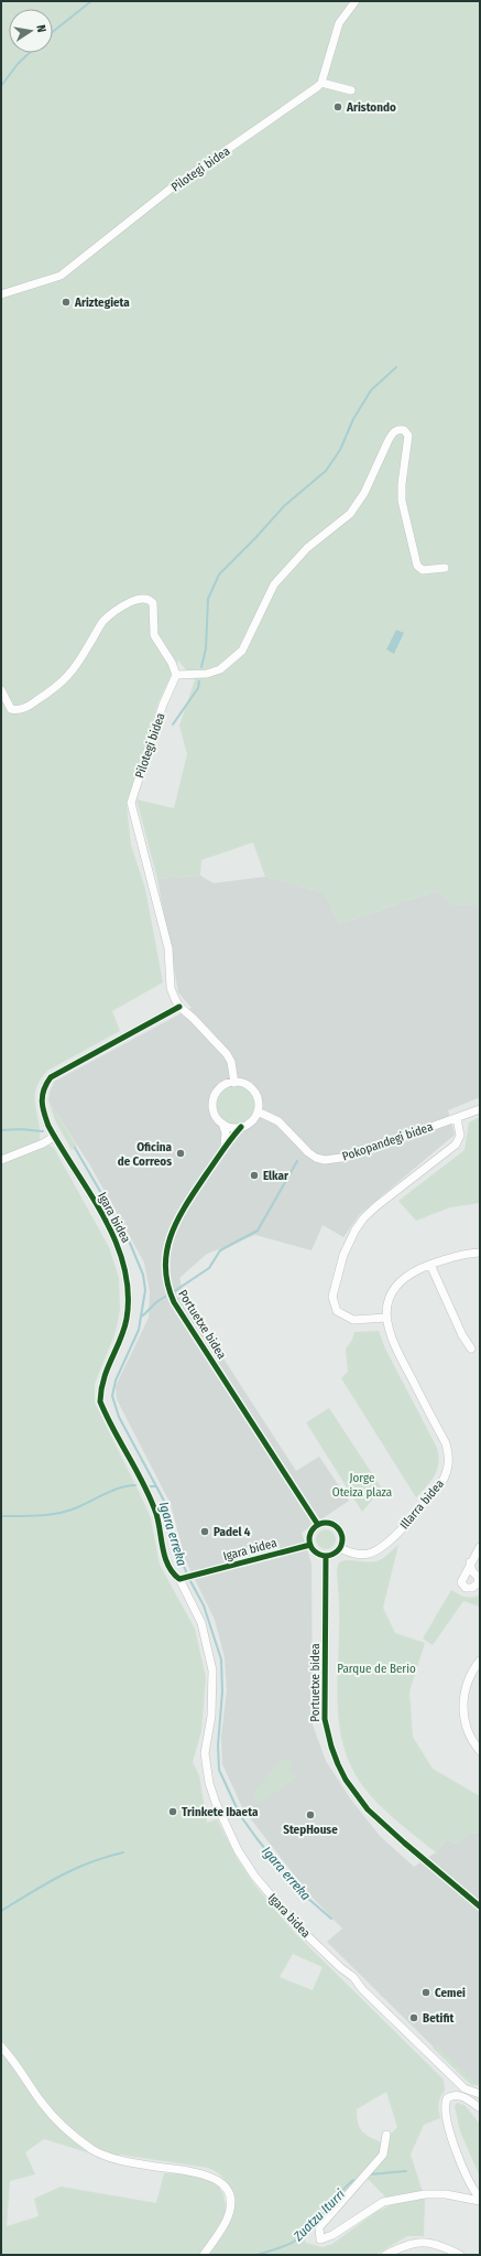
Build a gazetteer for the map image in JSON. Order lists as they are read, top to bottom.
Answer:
{
  "streets": {
    "street": [
      "Pilotegi bidea",
      "Pokopandegi bidea",
      "Igara bidea",
      "Portuetxe bidea",
      "Illarra bidea"
    ]
  },
  "crossings": [
    ["Pilotegi bidea", "Pokopandegi bidea"],
    ["Pilotegi bidea", "Igara bidea"],
    ["Pilotegi bidea", "Portuetxe bidea"],
    ["Pokopandegi bidea", "Portuetxe bidea"],
    ["Igara bidea", "Portuetxe bidea"],
    ["Igara bidea", "Illarra bidea"],
    ["Portuetxe bidea", "Illarra bidea"]
  ],
  "water": ["Igara erreka", "Zuatzu Iturri"],
  "parks": ["Jorge Oteiza plaza", "Parque de Berio"],
  "places": [
    "Aristondo",
    "Ariztegieta",
    "Oficina de Correos",
    "Elkar",
    "Padel 4",
    "Trinkete Ibaeta",
    "StepHouse",
    "Cemei",
    "Betifit"
  ],
  "north": "right"
}
